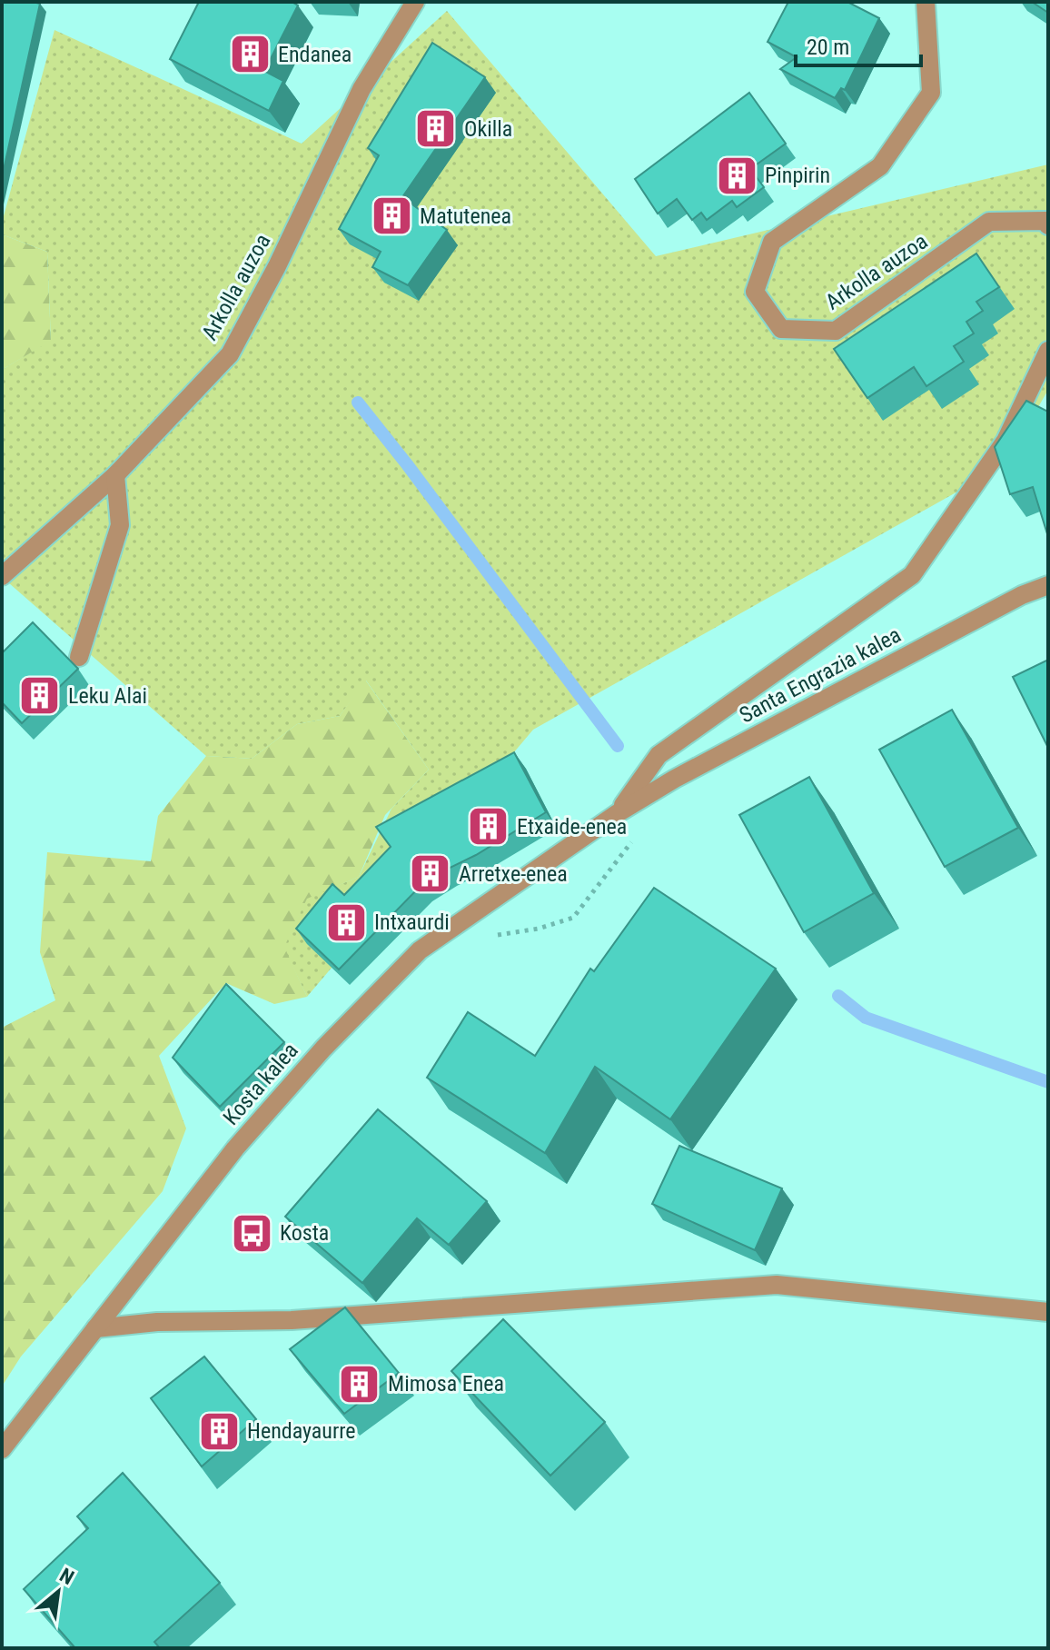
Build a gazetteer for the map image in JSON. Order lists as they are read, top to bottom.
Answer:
{
  "streets": {
    "street": ["Arkolla auzoa", "Santa Engrazia kalea", "Kosta kalea"]
  },
  "crossings": [
    ["Santa Engrazia kalea", "Kosta kalea"]
  ],
  "places": {
    "building": [
      "Endanea",
      "Okilla",
      "Pinpirin",
      "Matutenea",
      "Leku Alai",
      "Etxaide-enea",
      "Arretxe-enea",
      "Intxaurdi",
      "Mimosa Enea",
      "Hendayaurre"
    ],
    "bus stop": ["Kosta"]
  },
  "scale_bar": "20 m",
  "north": "top right"
}
